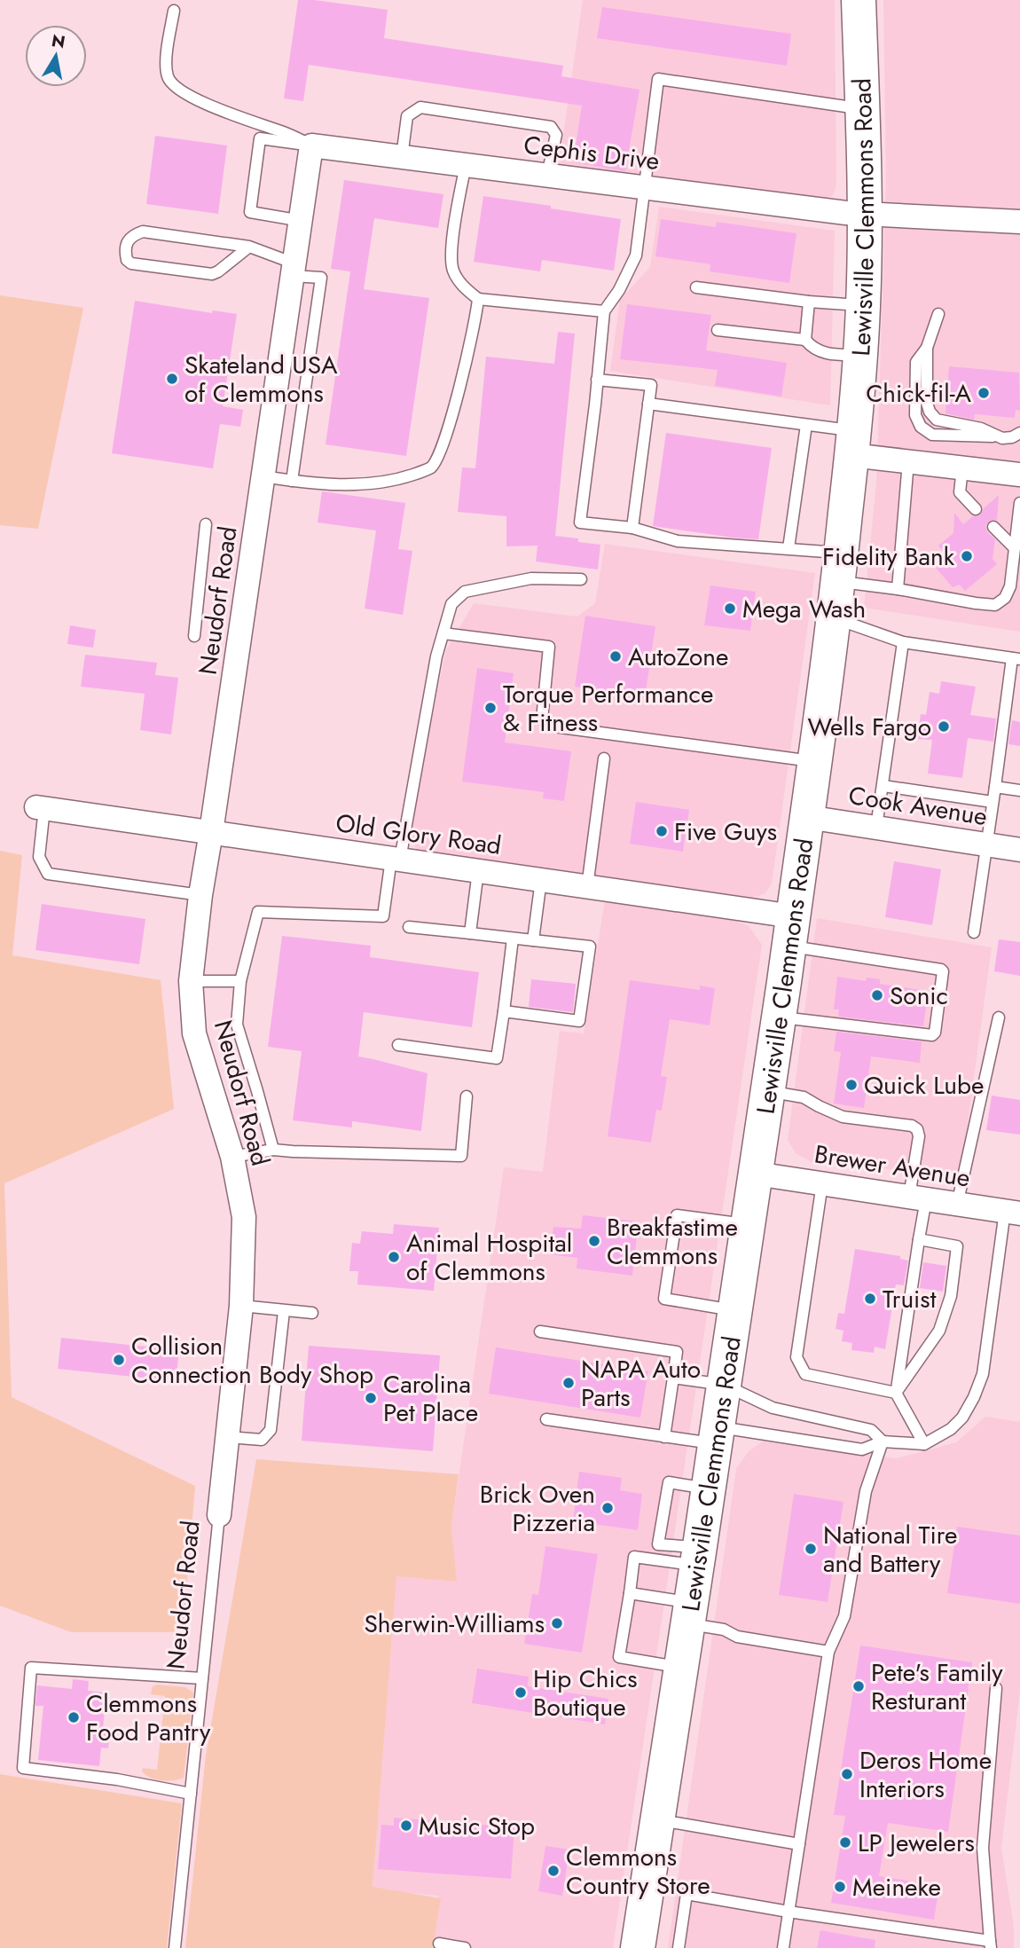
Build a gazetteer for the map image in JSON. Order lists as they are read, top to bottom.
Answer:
{
  "streets": {
    "main road": ["Lewisville Clemmons Road"],
    "street": [
      "Cephis Drive",
      "Neudorf Road",
      "Cook Avenue",
      "Old Glory Road",
      "Brewer Avenue"
    ]
  },
  "crossings": [
    ["Cephis Drive", "Lewisville Clemmons Road"],
    ["Cephis Drive", "Neudorf Road"],
    ["Lewisville Clemmons Road", "Cook Avenue"],
    ["Lewisville Clemmons Road", "Old Glory Road"],
    ["Lewisville Clemmons Road", "Brewer Avenue"],
    ["Neudorf Road", "Old Glory Road"]
  ],
  "places": [
    "Skateland USA of Clemmons",
    "Chick-fil-A",
    "Fidelity Bank",
    "Mega Wash",
    "AutoZone",
    "Torque Performance & Fitness",
    "Wells Fargo",
    "Five Guys",
    "Sonic",
    "Quick Lube",
    "Breakfastime Clemmons",
    "Animal Hospital of Clemmons",
    "Truist",
    "Collision Connection Body Shop",
    "NAPA Auto Parts",
    "Carolina Pet Place",
    "Brick Oven Pizzeria",
    "National Tire and Battery",
    "Sherwin-Williams",
    "Pete's Family Resturant",
    "Hip Chics Boutique",
    "Clemmons Food Pantry",
    "Deros Home Interiors",
    "Music Stop",
    "LP Jewelers",
    "Clemmons Country Store",
    "Meineke"
  ],
  "north": "top"
}
